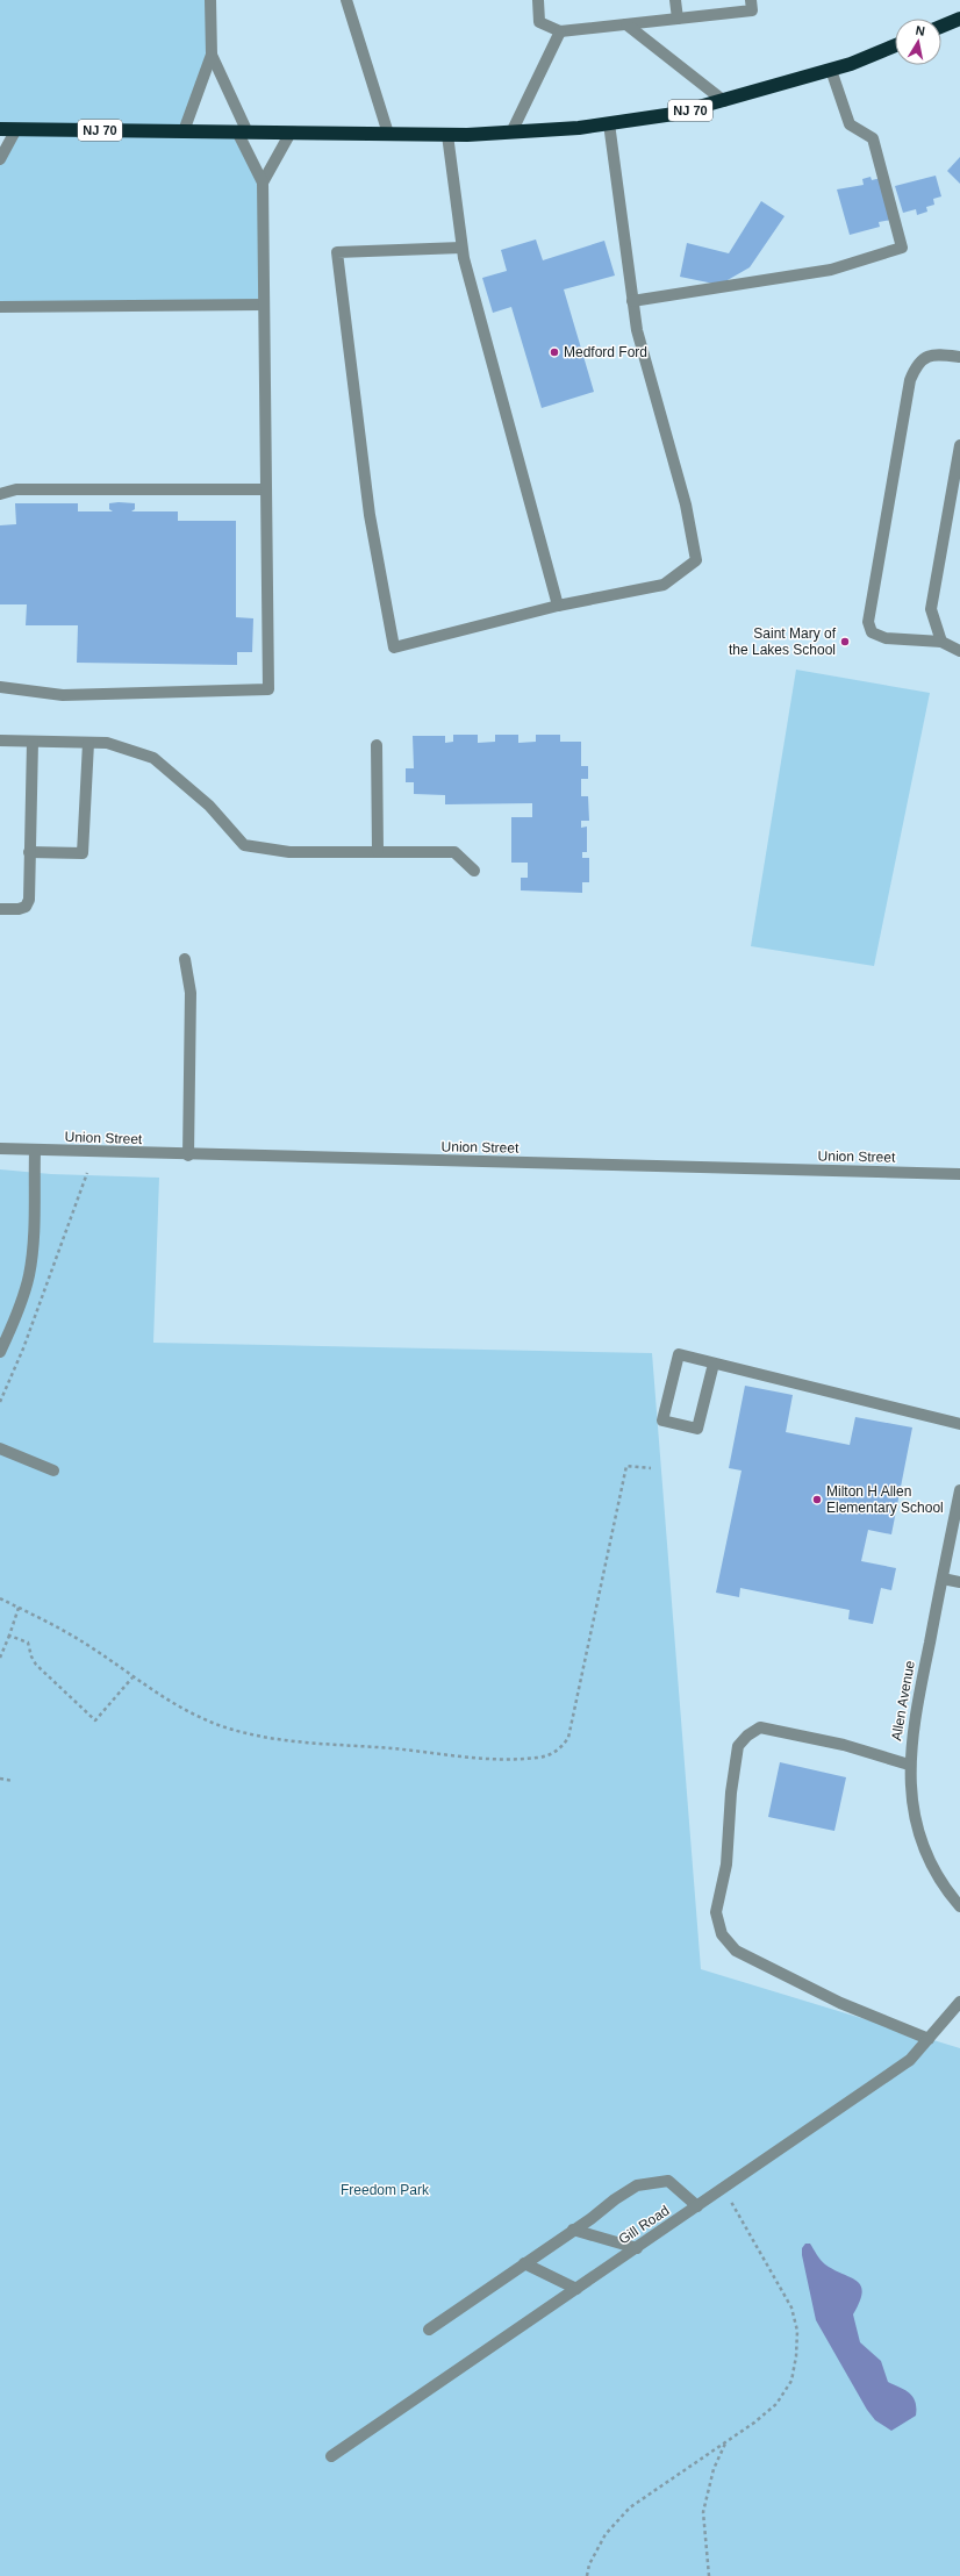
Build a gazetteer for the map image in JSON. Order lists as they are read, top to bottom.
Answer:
{
  "streets": {
    "highway": ["NJ 70"],
    "street": ["Union Street", "Allen Avenue", "Gill Road"]
  },
  "parks": ["Freedom Park"],
  "places": ["Medford Ford", "Saint Mary of the Lakes School", "Milton H Allen Elementary School"],
  "north": "top"
}
